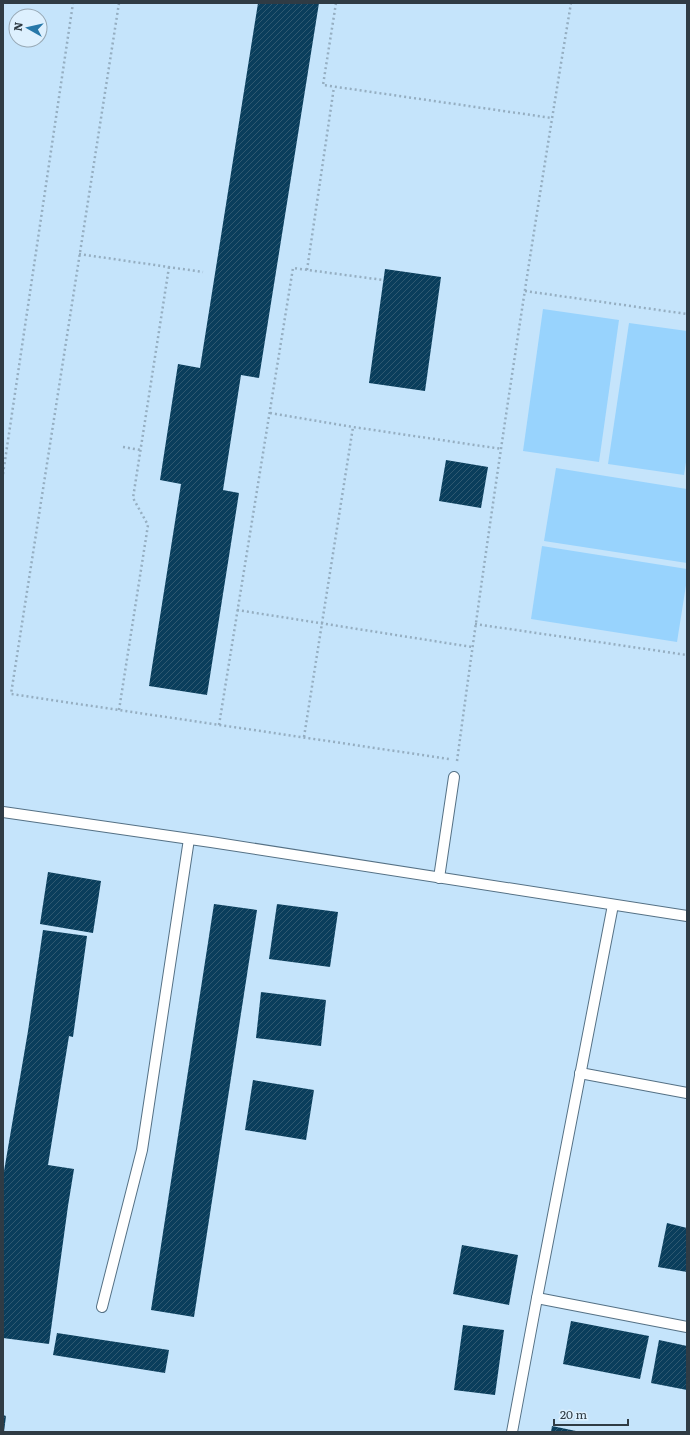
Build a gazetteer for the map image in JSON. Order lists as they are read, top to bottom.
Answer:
{
  "scale_bar": "20 m",
  "north": "left"
}
